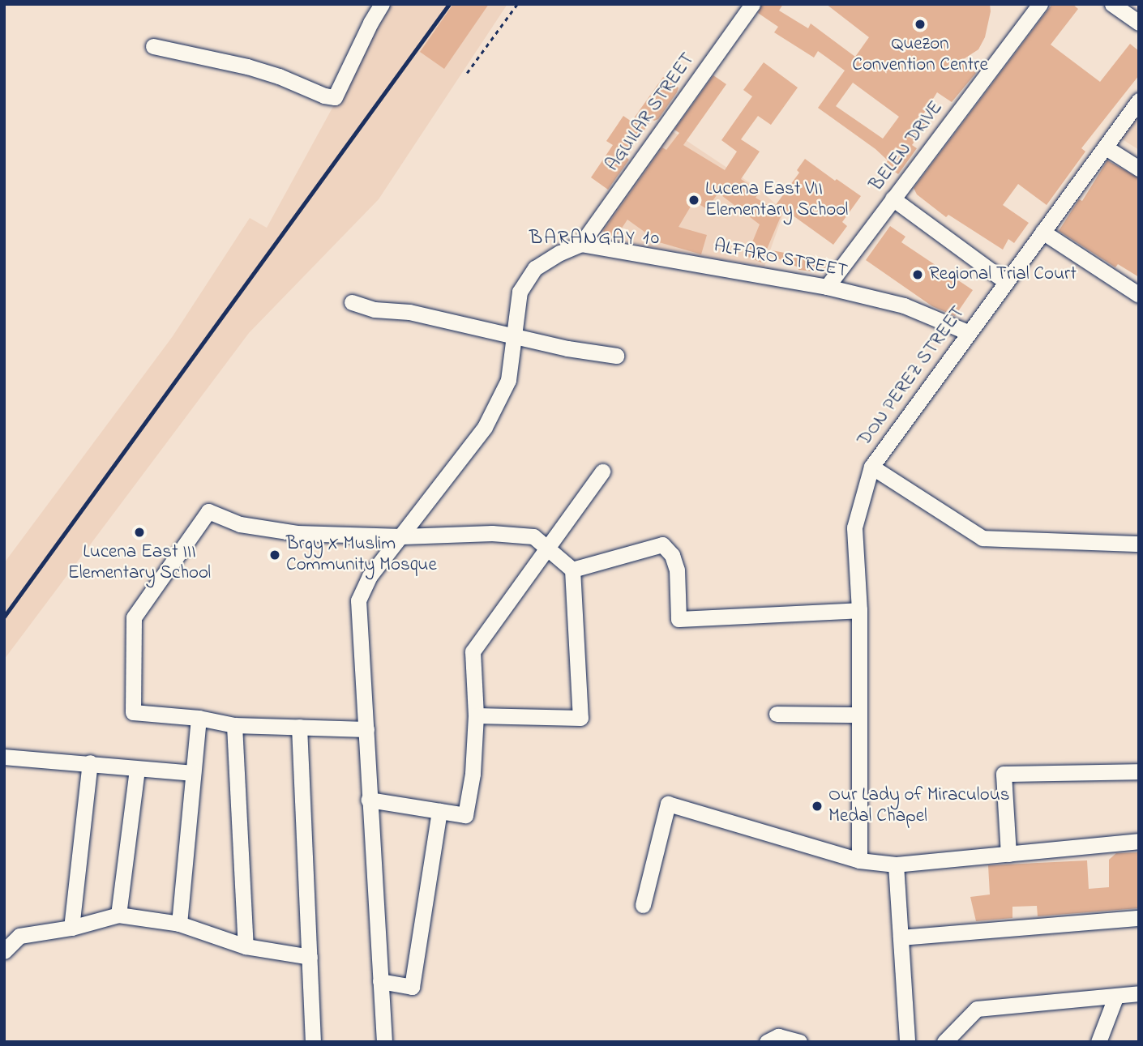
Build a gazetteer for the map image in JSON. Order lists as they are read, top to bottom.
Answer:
{
  "streets": {
    "street": [
      "AGUILAR STREET",
      "BELEN DRIVE",
      "ALFARO STREET",
      "DON PEREZ STREET"
    ]
  },
  "crossings": [
    ["AGUILAR STREET", "ALFARO STREET"],
    ["BELEN DRIVE", "ALFARO STREET"],
    ["ALFARO STREET", "DON PEREZ STREET"]
  ],
  "districts": ["BARANGAY 10"],
  "places": [
    "Quezon Convention Centre",
    "Lucena East VII Elementary School",
    "Regional Trial Court",
    "Lucena East III Elementary School",
    "Brgy X Muslim Community Mosque",
    "Our Lady of Miraculous Medal Chapel"
  ]
}
